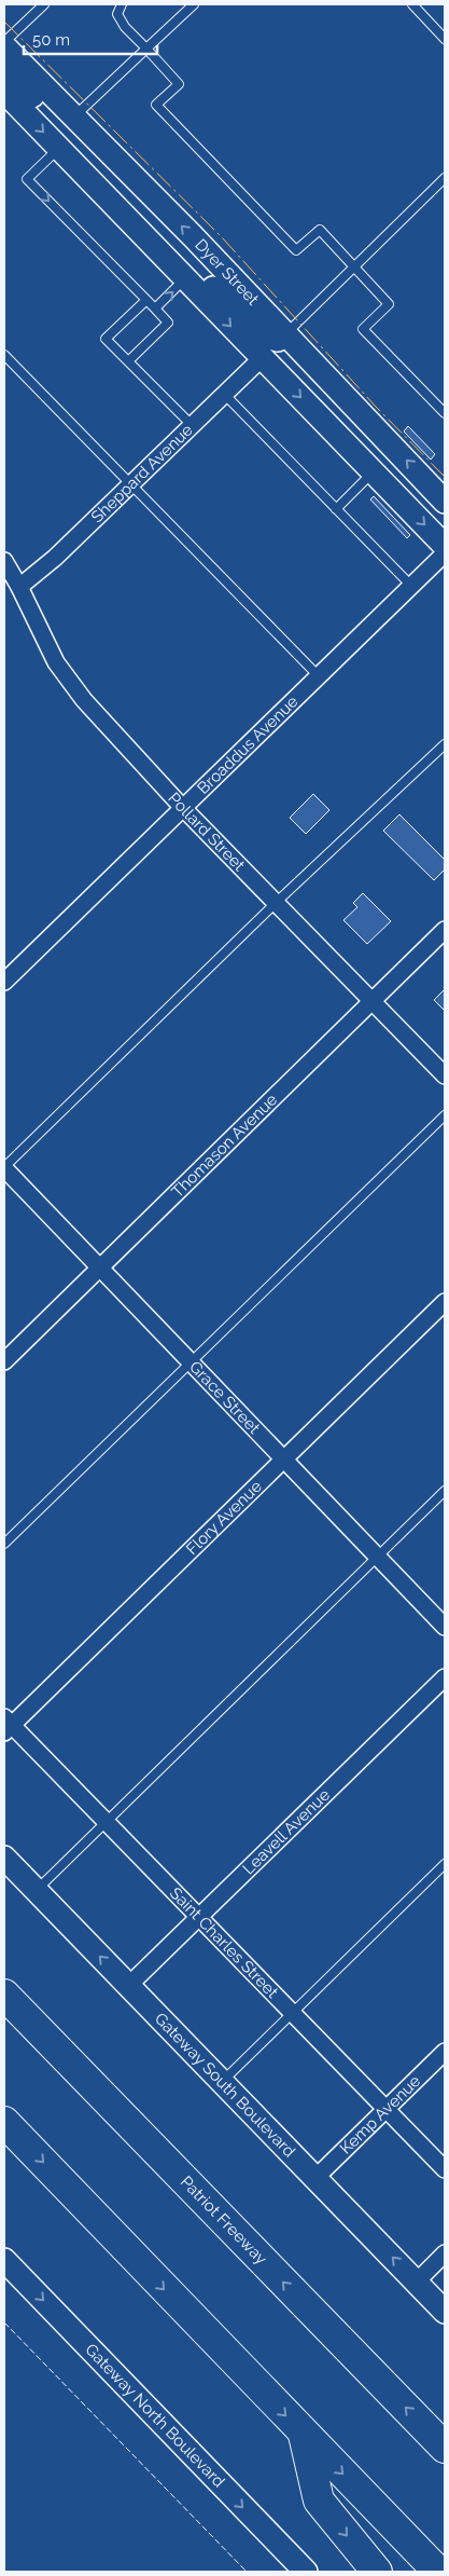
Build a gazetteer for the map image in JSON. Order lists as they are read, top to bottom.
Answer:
{
  "streets": {
    "highway": ["Patriot Freeway"],
    "main road": ["Dyer Street", "Gateway South Boulevard", "Gateway North Boulevard"],
    "street": [
      "Sheppard Avenue",
      "Broaddus Avenue",
      "Pollard Street",
      "Thomason Avenue",
      "Grace Street",
      "Flory Avenue",
      "Leavell Avenue",
      "Saint Charles Street",
      "Kemp Avenue"
    ]
  },
  "crossings": [
    ["Sheppard Avenue", "Pollard Street"],
    ["Broaddus Avenue", "Pollard Street"],
    ["Pollard Street", "Thomason Avenue"],
    ["Thomason Avenue", "Grace Street"],
    ["Grace Street", "Flory Avenue"],
    ["Flory Avenue", "Saint Charles Street"],
    ["Leavell Avenue", "Saint Charles Street"],
    ["Leavell Avenue", "Gateway South Boulevard"],
    ["Saint Charles Street", "Kemp Avenue"],
    ["Gateway South Boulevard", "Kemp Avenue"]
  ],
  "one_way": ["Gateway South Boulevard", "Gateway North Boulevard"],
  "scale_bar": "50 m"
}
